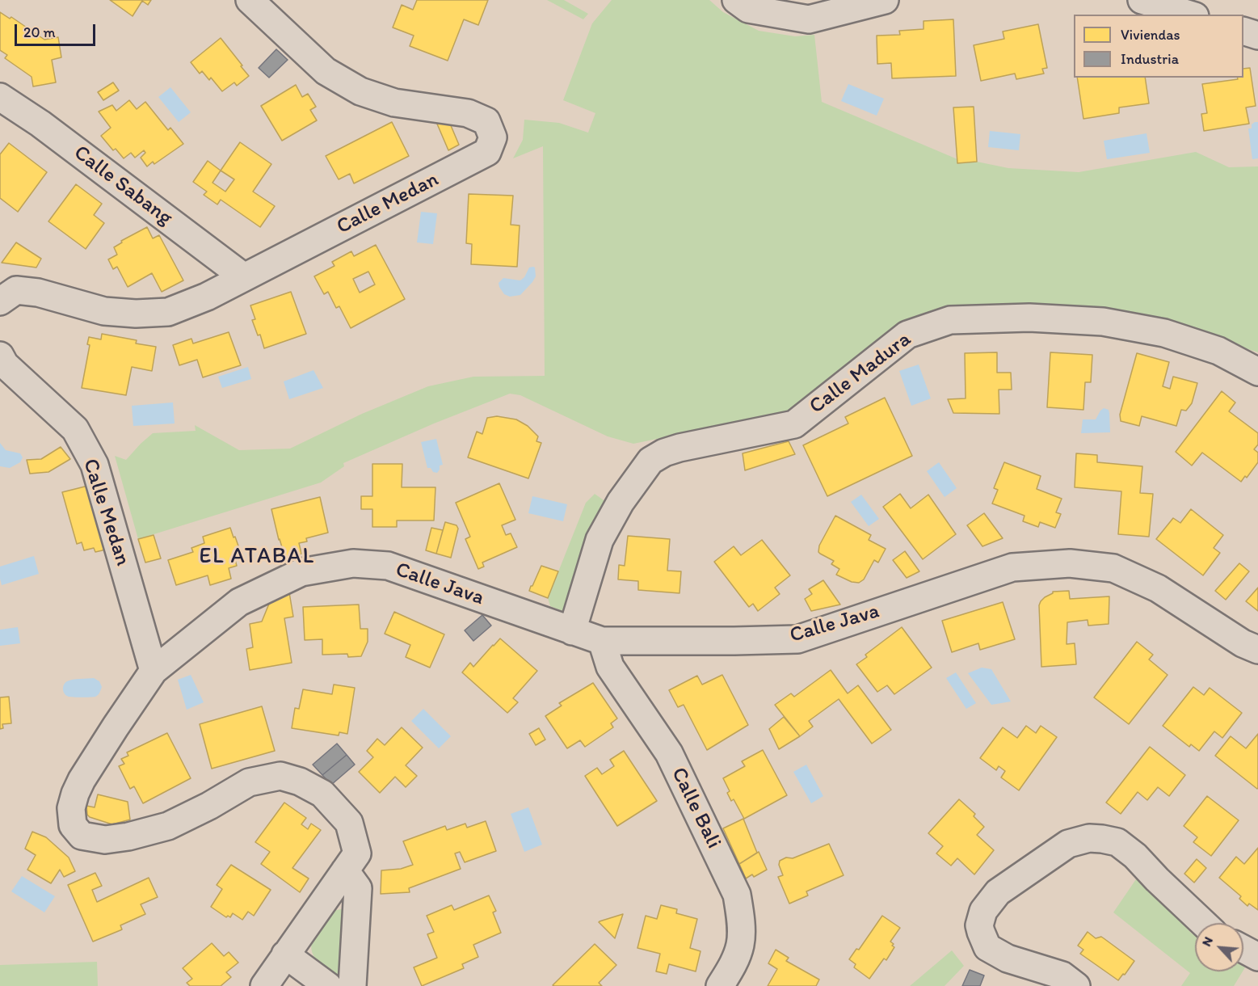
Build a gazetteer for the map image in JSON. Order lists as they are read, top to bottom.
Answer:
{
  "streets": {
    "street": [
      "Calle Sabang",
      "Calle Medan",
      "Calle Madura",
      "Calle Java",
      "Calle Bali"
    ]
  },
  "crossings": [
    ["Calle Sabang", "Calle Medan"],
    ["Calle Medan", "Calle Java"],
    ["Calle Madura", "Calle Java"],
    ["Calle Java", "Calle Bali"]
  ],
  "districts": ["EL ATABAL"],
  "legend": ["Viviendas", "Industria"],
  "scale_bar": "20 m",
  "north": "top left"
}
